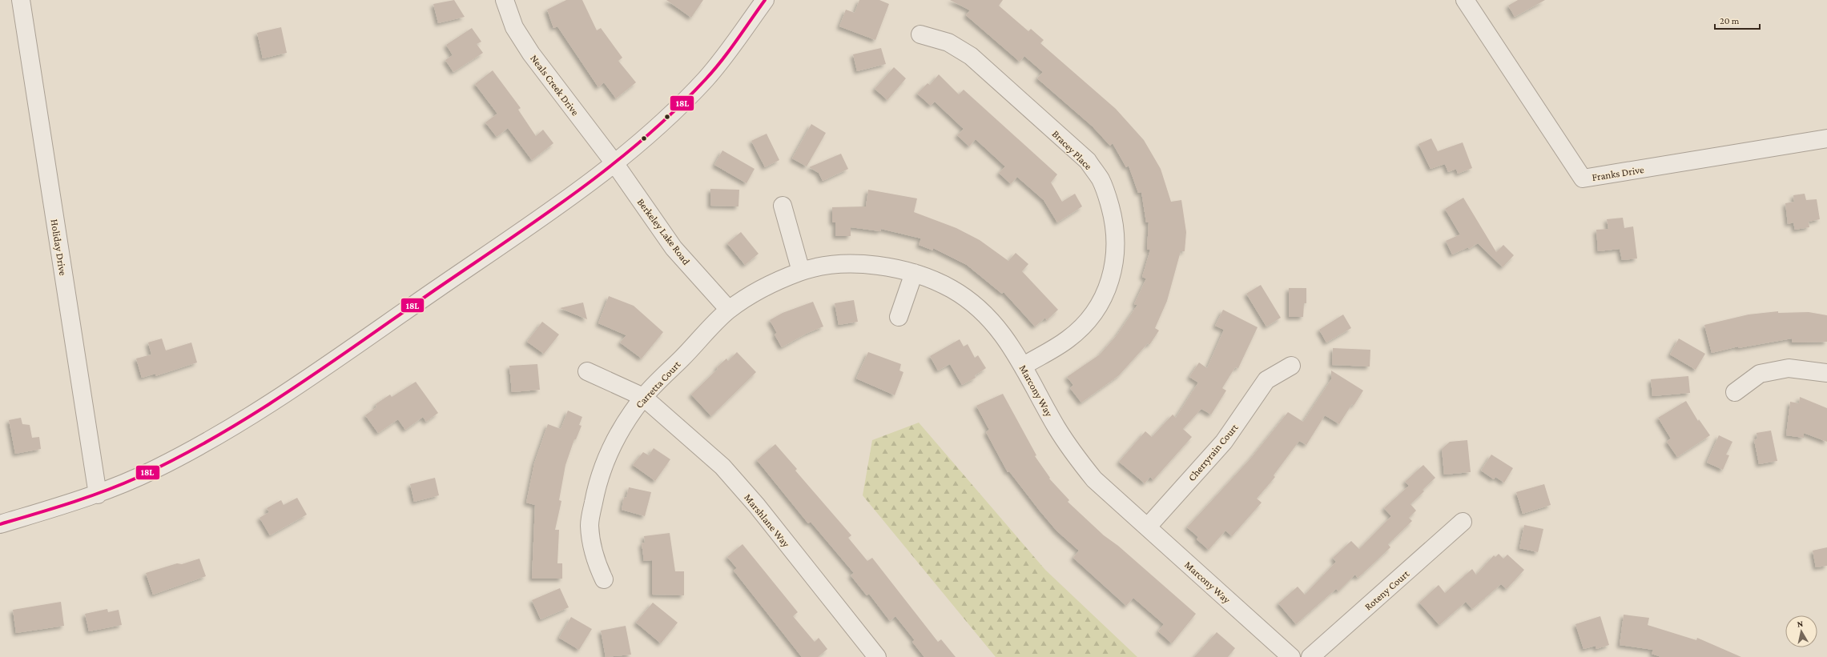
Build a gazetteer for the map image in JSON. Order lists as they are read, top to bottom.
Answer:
{
  "streets": {
    "street": [
      "Neals Creek Drive",
      "Bracey Place",
      "Franks Drive",
      "Berkeley Lake Road",
      "Holiday Drive",
      "Carretta Court",
      "Marcony Way",
      "Cherryrain Court",
      "Marshlane Way",
      "Roteny Court"
    ]
  },
  "crossings": [
    ["Neals Creek Drive", "Berkeley Lake Road"],
    ["Bracey Place", "Marcony Way"],
    ["Berkeley Lake Road", "Carretta Court"],
    ["Berkeley Lake Road", "Marcony Way"],
    ["Carretta Court", "Marcony Way"],
    ["Carretta Court", "Marshlane Way"],
    ["Marcony Way", "Cherryrain Court"]
  ],
  "lines": ["transit line 18L"],
  "scale_bar": "20 m",
  "north": "top"
}
